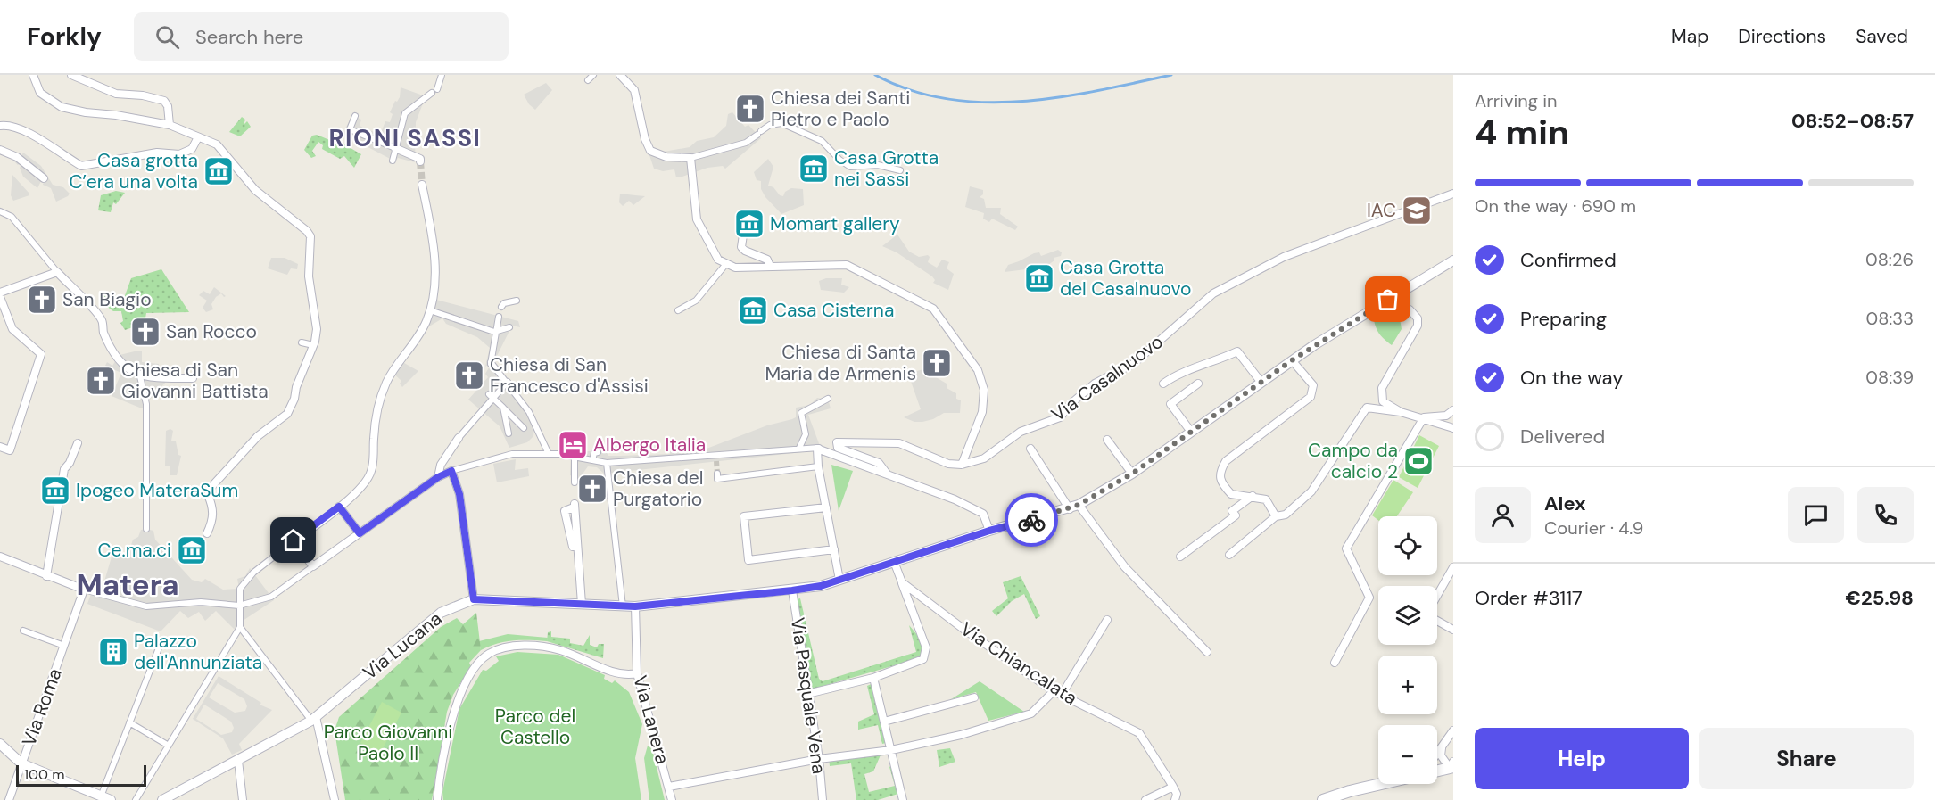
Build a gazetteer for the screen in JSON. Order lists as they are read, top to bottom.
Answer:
{
  "streets": {
    "street": [
      "Via Casalnuovo",
      "Via Lucana",
      "Via Chiancalata",
      "Via Pasquale Vena",
      "Via Roma",
      "Via Lanera"
    ]
  },
  "crossings": [
    ["Via Lucana", "Via Pasquale Vena"],
    ["Via Lucana", "Via Lanera"]
  ],
  "districts": ["RIONI SASSI", "Matera"],
  "parks": ["Parco del Castello", "Parco Giovanni Paolo II"],
  "places": {
    "church": [
      "Chiesa dei Santi Pietro e Paolo",
      "San Biagio",
      "San Rocco",
      "Chiesa di Santa Maria de Armenis",
      "Chiesa di San Francesco d'Assisi",
      "Chiesa di San Giovanni Battista",
      "Chiesa del Purgatorio"
    ],
    "museum": [
      "Casa Grotta nei Sassi",
      "Casa grotta C’era una volta",
      "Momart gallery",
      "Casa Grotta del Casalnuovo",
      "Casa Cisterna",
      "Ipogeo MateraSum",
      "Ce.ma.ci"
    ],
    "school or university": ["IAC"],
    "hotel": ["Albergo Italia"],
    "sports": ["Campo da calcio 2"],
    "building": ["Palazzo dell'Annunziata"]
  },
  "scale_bar": "100 m",
  "page": {
    "header": "Forkly",
    "search": "Search here",
    "nav": ["Map", "Directions", "Saved"],
    "heading": ["4 min", "Arriving in", "08:52–08:57"],
    "panel": [
      "Alex",
      "Courier · 4.9",
      "Order #3117",
      "€25.98"
    ],
    "bar": "On the way · 690 m",
    "list": [
      ["Confirmed", "08:26"],
      ["Preparing", "08:33"],
      ["On the way", "08:39"],
      "Delivered"
    ],
    "map_buttons": ["+", "−"],
    "buttons": ["Help", "Share"],
    "scale": "100 m"
  }
}
